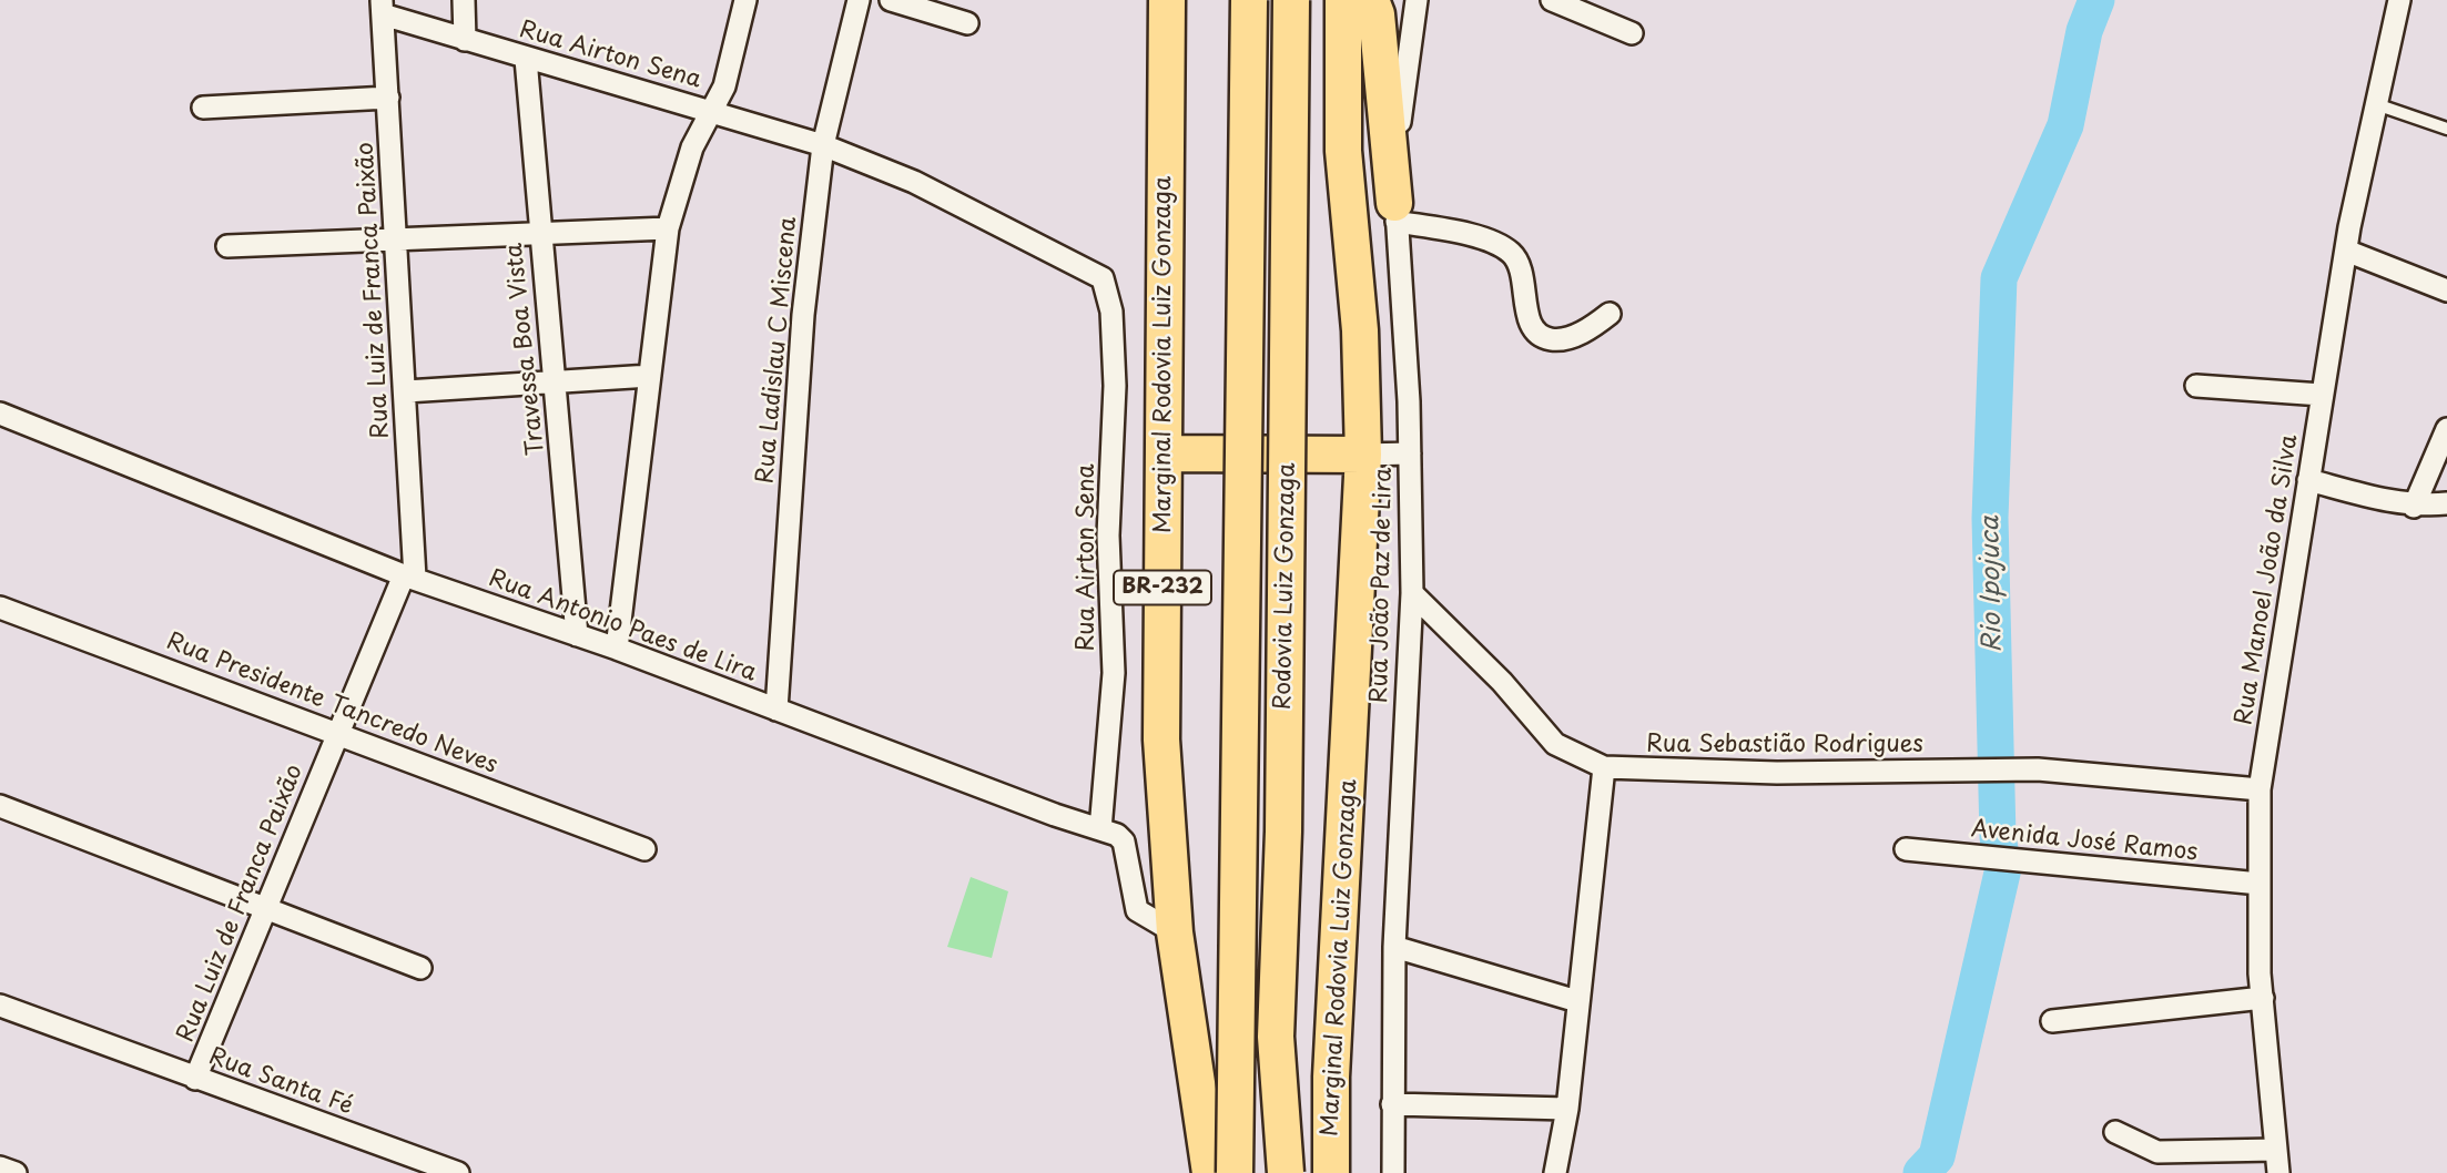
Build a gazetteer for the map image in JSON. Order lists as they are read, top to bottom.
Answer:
{
  "streets": {
    "main road": ["Marginal Rodovia Luiz Gonzaga", "Rodovia Luiz Gonzaga", "BR-232"],
    "street": [
      "Rua Airton Sena",
      "Rua Luiz de Franca Paixão",
      "Travessa Boa Vista",
      "Rua Ladislau C Miscena",
      "Rua Manoel João da Silva",
      "Rua João Paz de Lira",
      "Rua Antonio Paes de Lira",
      "Rua Presidente Tancredo Neves",
      "Rua Sebastião Rodrigues",
      "Avenida José Ramos",
      "Rua Santa Fé"
    ]
  },
  "crossings": [
    ["Rua Airton Sena", "Rua Luiz de Franca Paixão"],
    ["Rua Airton Sena", "Travessa Boa Vista"],
    ["Rua Airton Sena", "Rua Ladislau C Miscena"],
    ["Rua Airton Sena", "Rua Antonio Paes de Lira"],
    ["Rua Luiz de Franca Paixão", "Rua Antonio Paes de Lira"],
    ["Rua Luiz de Franca Paixão", "Rua Presidente Tancredo Neves"],
    ["Rua Luiz de Franca Paixão", "Rua Santa Fé"],
    ["Travessa Boa Vista", "Rua Antonio Paes de Lira"],
    ["Rua Ladislau C Miscena", "Rua Antonio Paes de Lira"],
    ["Marginal Rodovia Luiz Gonzaga", "Rua Antonio Paes de Lira"],
    ["Rua Manoel João da Silva", "Rua Sebastião Rodrigues"],
    ["Rua Manoel João da Silva", "Avenida José Ramos"],
    ["Rua João Paz de Lira", "Rua Sebastião Rodrigues"]
  ],
  "water": ["Rio Ipojuca"]
}
